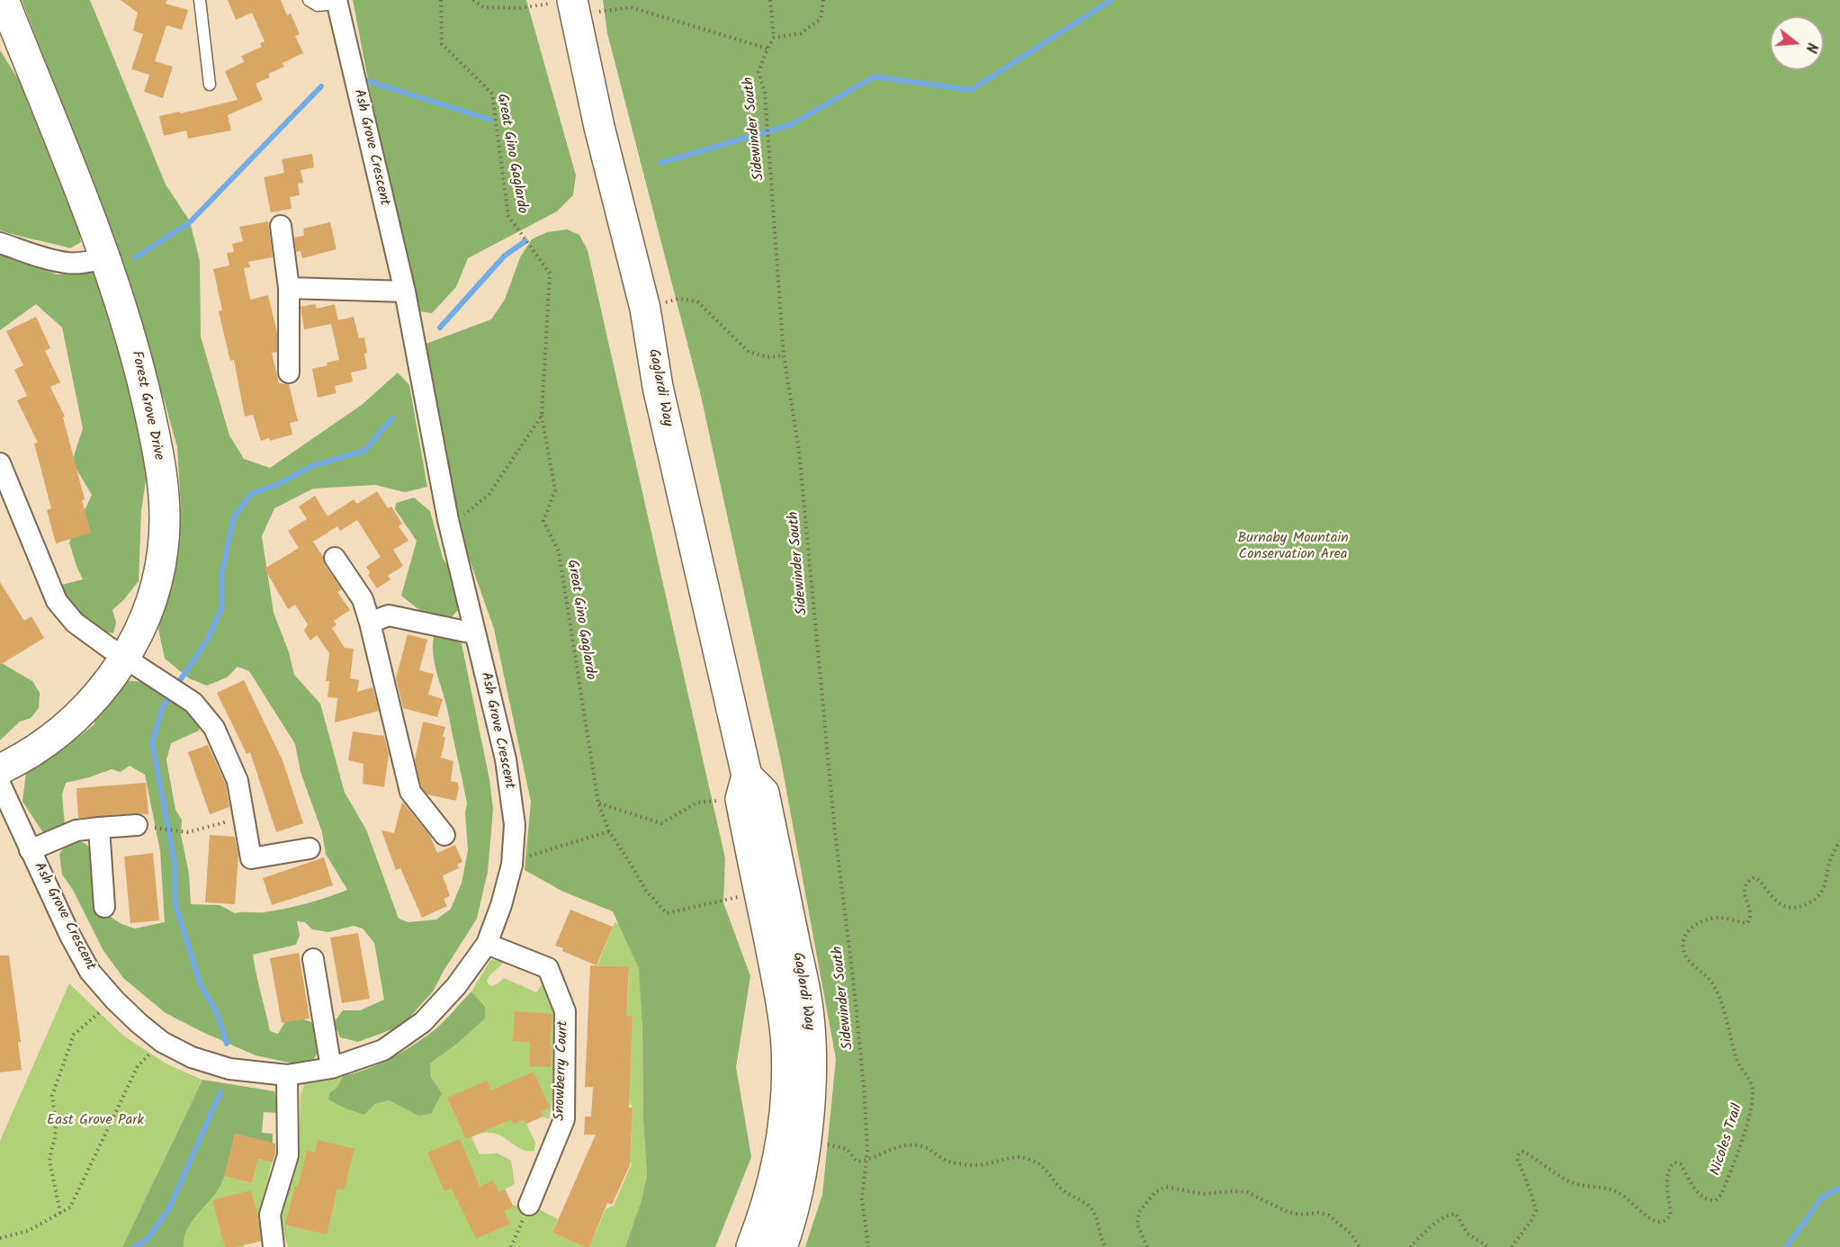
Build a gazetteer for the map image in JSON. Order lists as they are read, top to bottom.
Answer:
{
  "streets": {
    "main road": ["Gaglardi Way", "Forest Grove Drive"],
    "street": ["Ash Grove Crescent", "Snowberry Court"],
    "path": ["Sidewinder South", "Great Gino Gaglardo", "Nicoles Trail"]
  },
  "crossings": [
    ["Ash Grove Crescent", "Snowberry Court"]
  ],
  "parks": ["Burnaby Mountain Conservation Area", "East Grove Park"],
  "north": "right"
}
